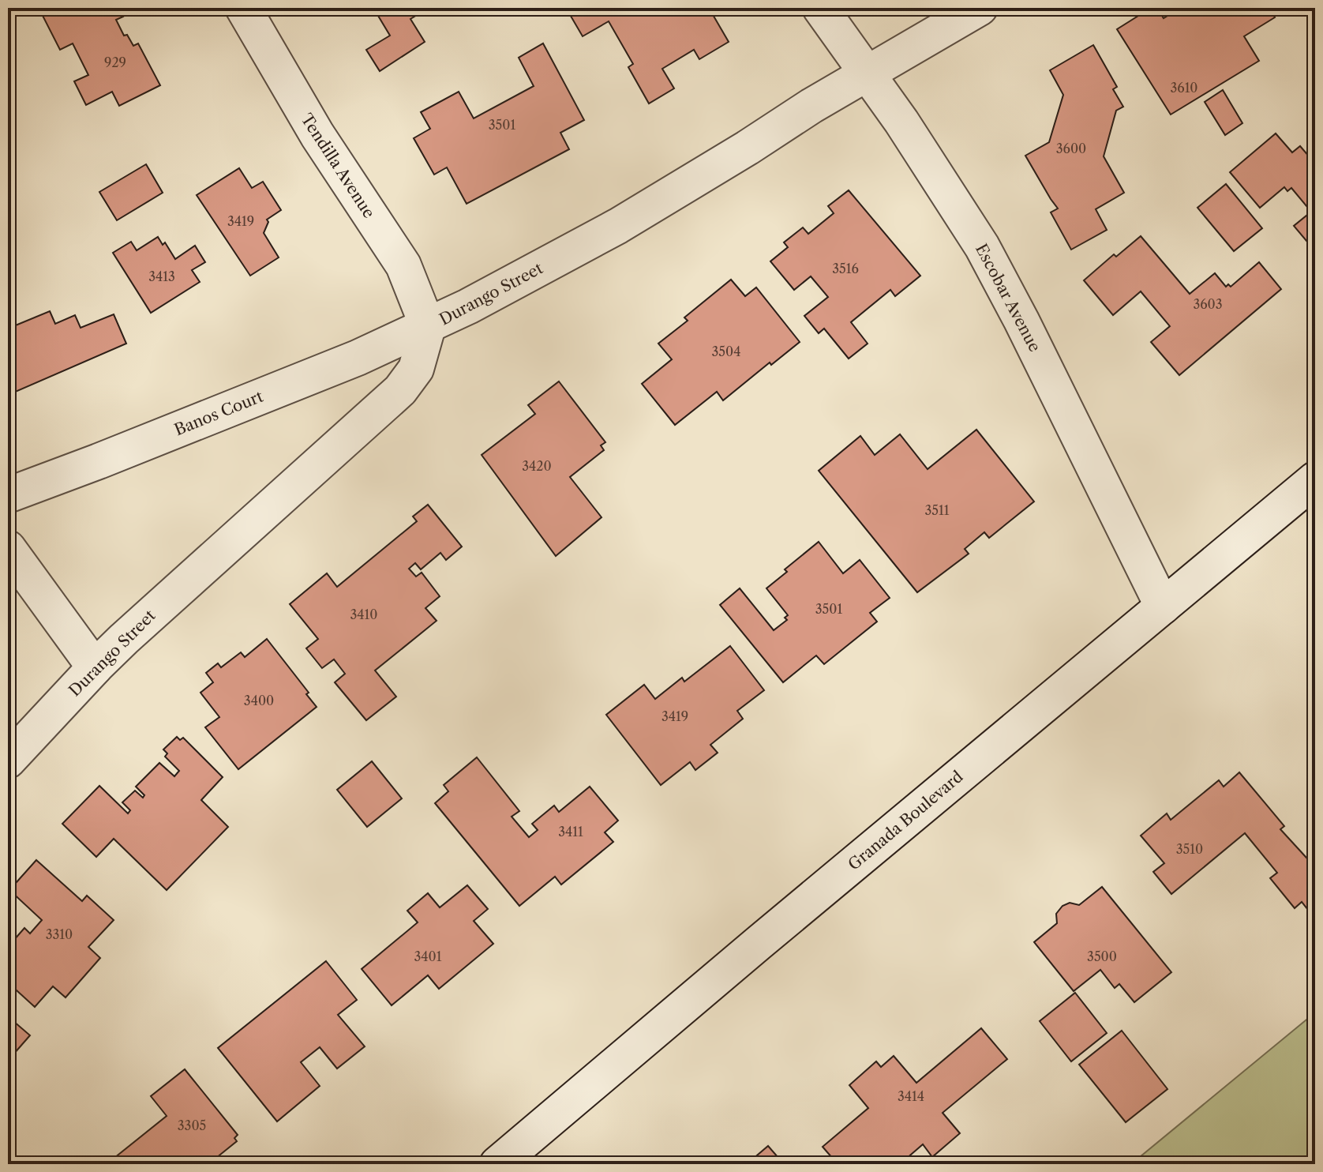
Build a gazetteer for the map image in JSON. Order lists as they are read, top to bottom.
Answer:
{
  "streets": {
    "street": [
      "Tendilla Avenue",
      "Durango Street",
      "Escobar Avenue",
      "Banos Court",
      "Granada Boulevard"
    ]
  },
  "crossings": [
    ["Tendilla Avenue", "Durango Street"],
    ["Tendilla Avenue", "Banos Court"],
    ["Durango Street", "Escobar Avenue"],
    ["Durango Street", "Banos Court"],
    ["Escobar Avenue", "Granada Boulevard"]
  ],
  "house_numbers": [
    "929",
    "3610",
    "3501",
    "3600",
    "3419",
    "3516",
    "3413",
    "3603",
    "3504",
    "3420",
    "3511",
    "3501",
    "3410",
    "3400",
    "3419",
    "3411",
    "3510",
    "3310",
    "3401",
    "3500",
    "3414",
    "3305"
  ]
}
